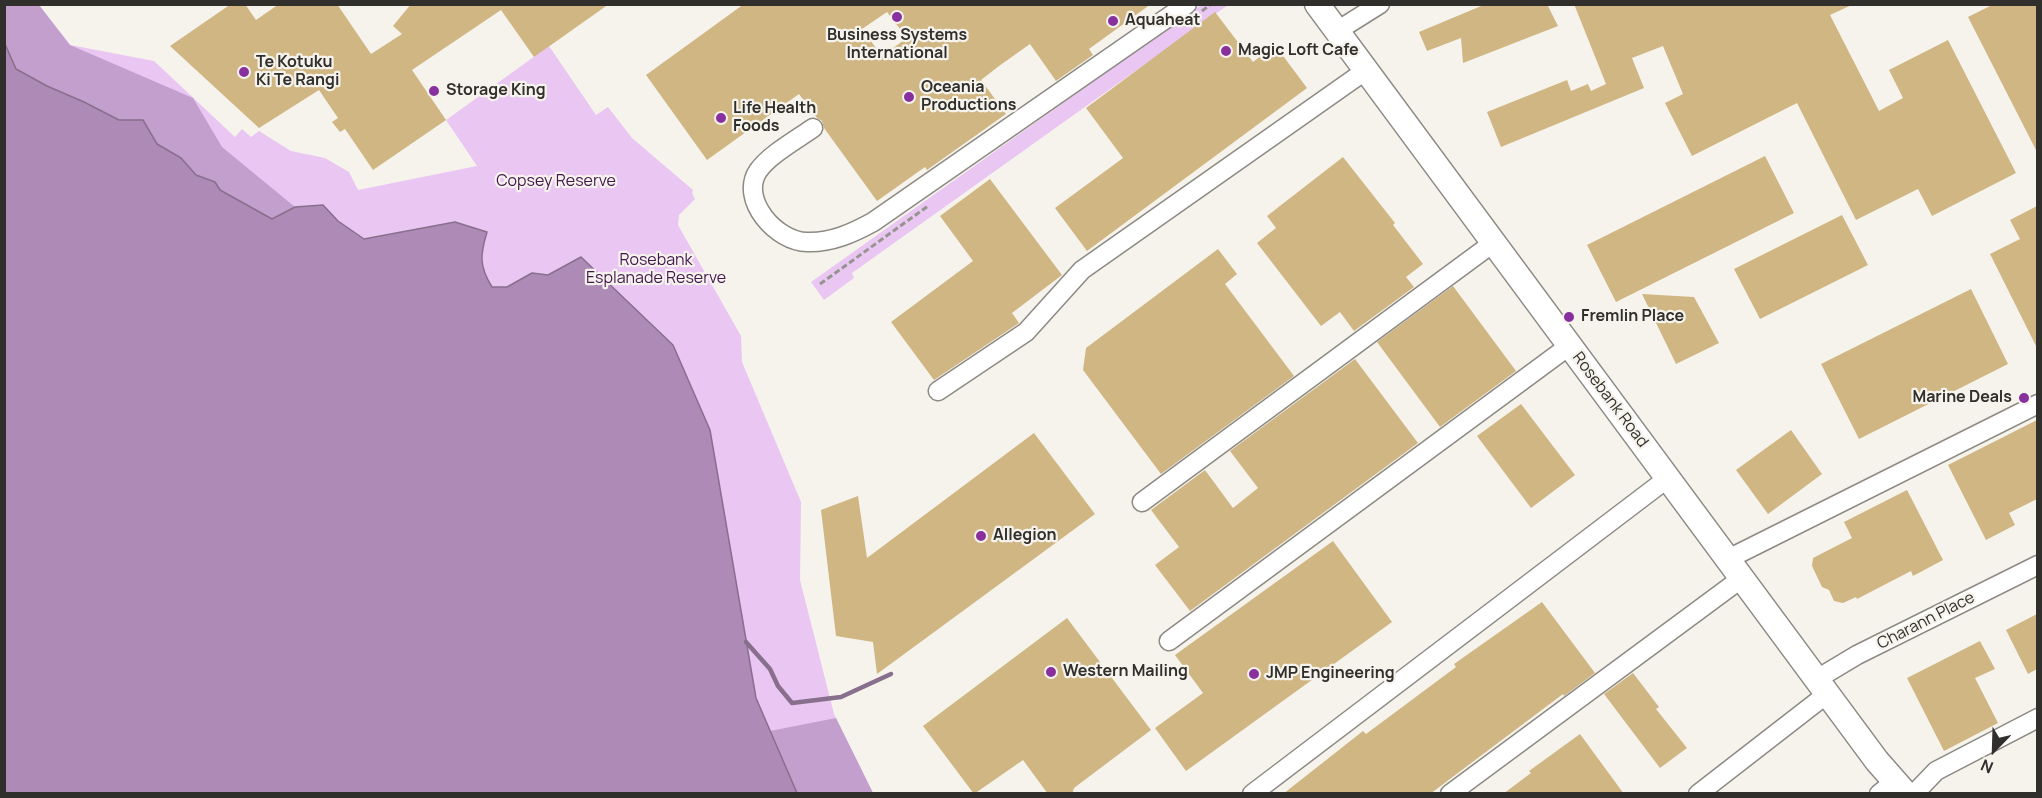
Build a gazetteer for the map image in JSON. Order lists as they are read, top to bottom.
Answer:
{
  "streets": {
    "main road": ["Rosebank Road"],
    "street": ["Charann Place"]
  },
  "crossings": [
    ["Rosebank Road", "Charann Place"]
  ],
  "parks": ["Copsey Reserve", "Rosebank Esplanade Reserve"],
  "places": [
    "Business Systems International",
    "Aquaheat",
    "Magic Loft Cafe",
    "Te Kotuku Ki Te Rangi",
    "Storage King",
    "Oceania Productions",
    "Life Health Foods",
    "Fremlin Place",
    "Marine Deals",
    "Allegion",
    "Western Mailing",
    "JMP Engineering"
  ],
  "north": "bottom left"
}
